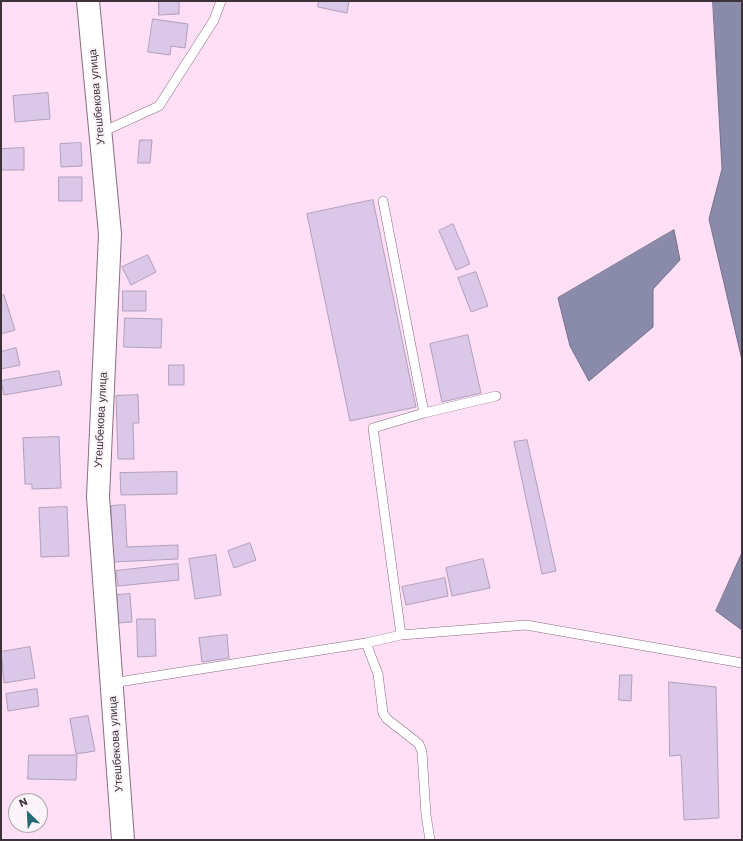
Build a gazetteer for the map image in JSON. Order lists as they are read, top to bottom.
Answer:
{
  "streets": {
    "main road": ["Утешбекова улица"]
  },
  "north": "top left"
}
